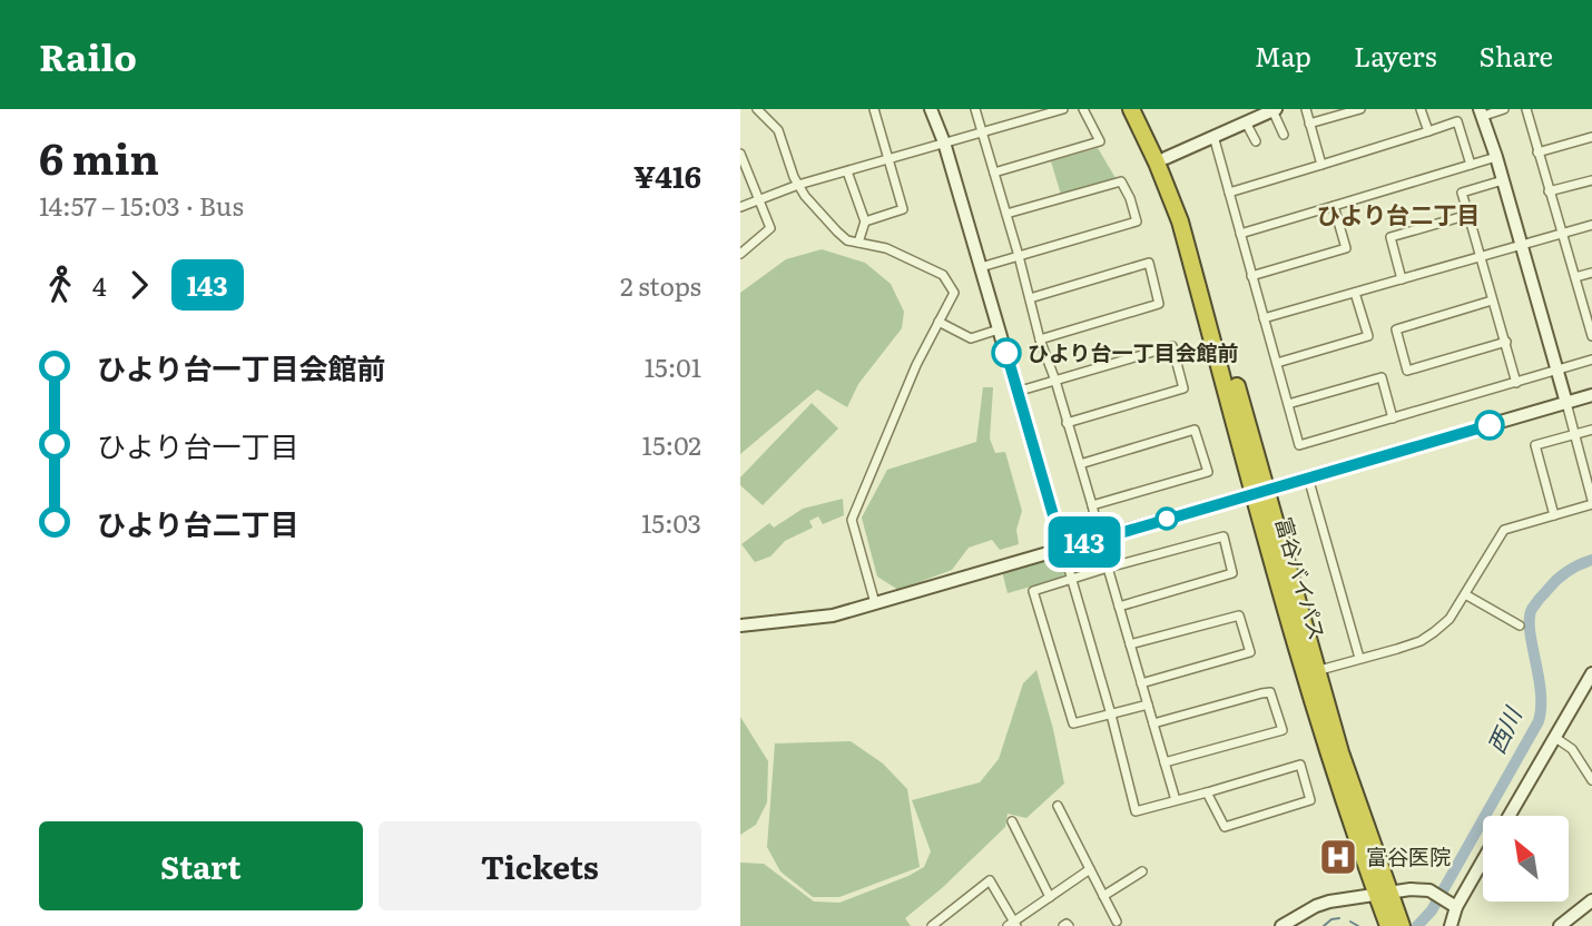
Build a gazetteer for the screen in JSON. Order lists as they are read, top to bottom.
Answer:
{
  "streets": {
    "highway": ["富谷バイパス"]
  },
  "districts": ["ひより台二丁目"],
  "water": ["西川"],
  "places": {
    "other": ["ひより台一丁目会館前"],
    "hospital": ["富谷医院"]
  },
  "lines": ["bus line 143"],
  "north": "top left",
  "page": {
    "header": "Railo",
    "nav": ["Map", "Layers", "Share"],
    "heading": ["6 min", "14:57 – 15:03 · Bus", "¥416"],
    "on_map": "143",
    "legs": ["4", "143", "2 stops"],
    "list": [
      {
        "name": "ひより台一丁目会館前",
        "value": "15:01"
      },
      {
        "name": "ひより台一丁目",
        "value": "15:02"
      },
      {
        "name": "ひより台二丁目",
        "value": "15:03"
      }
    ],
    "buttons": ["Start", "Tickets"]
  }
}
